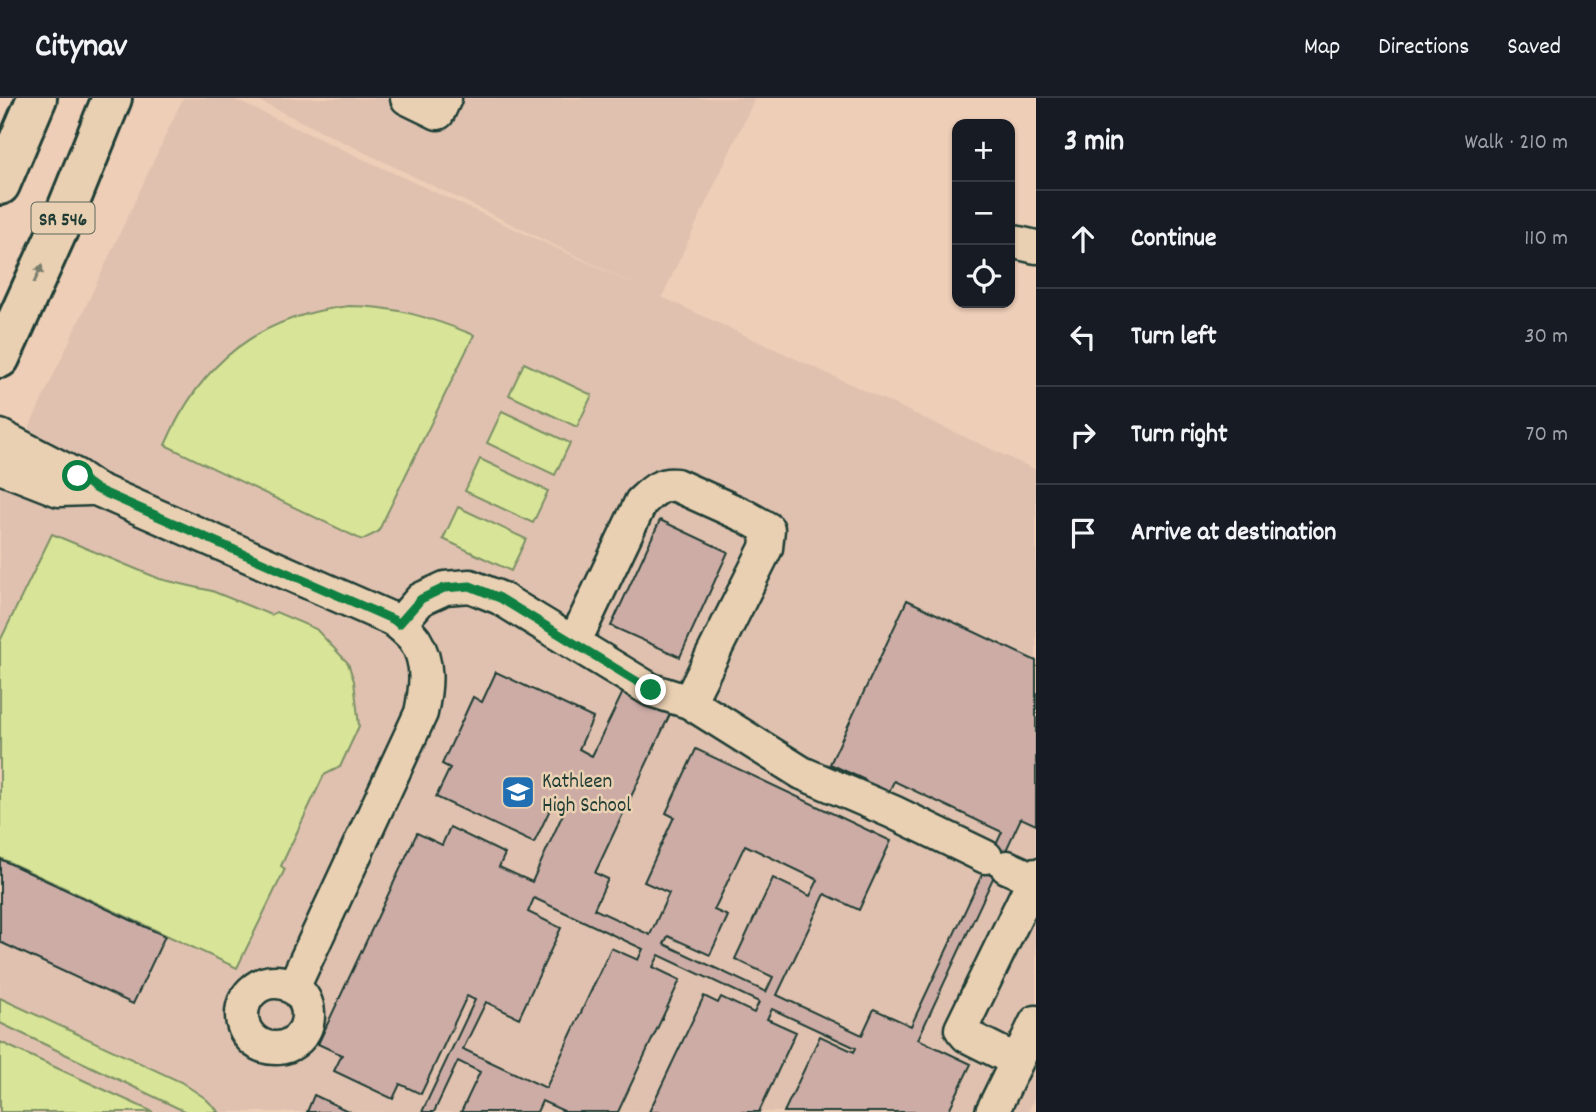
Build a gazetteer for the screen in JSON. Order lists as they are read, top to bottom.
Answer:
{
  "streets": {
    "main road": ["SR 546"]
  },
  "places": {
    "school or university": ["Kathleen High School"]
  },
  "page": {
    "header": "Citynav",
    "nav": ["Map", "Directions", "Saved"],
    "heading": ["3 min", "Walk · 210 m"],
    "map_buttons": ["+", "−"],
    "list": [
      ["Continue", "110 m"],
      ["Turn left", "30 m"],
      ["Turn right", "70 m"],
      "Arrive at destination"
    ]
  }
}
